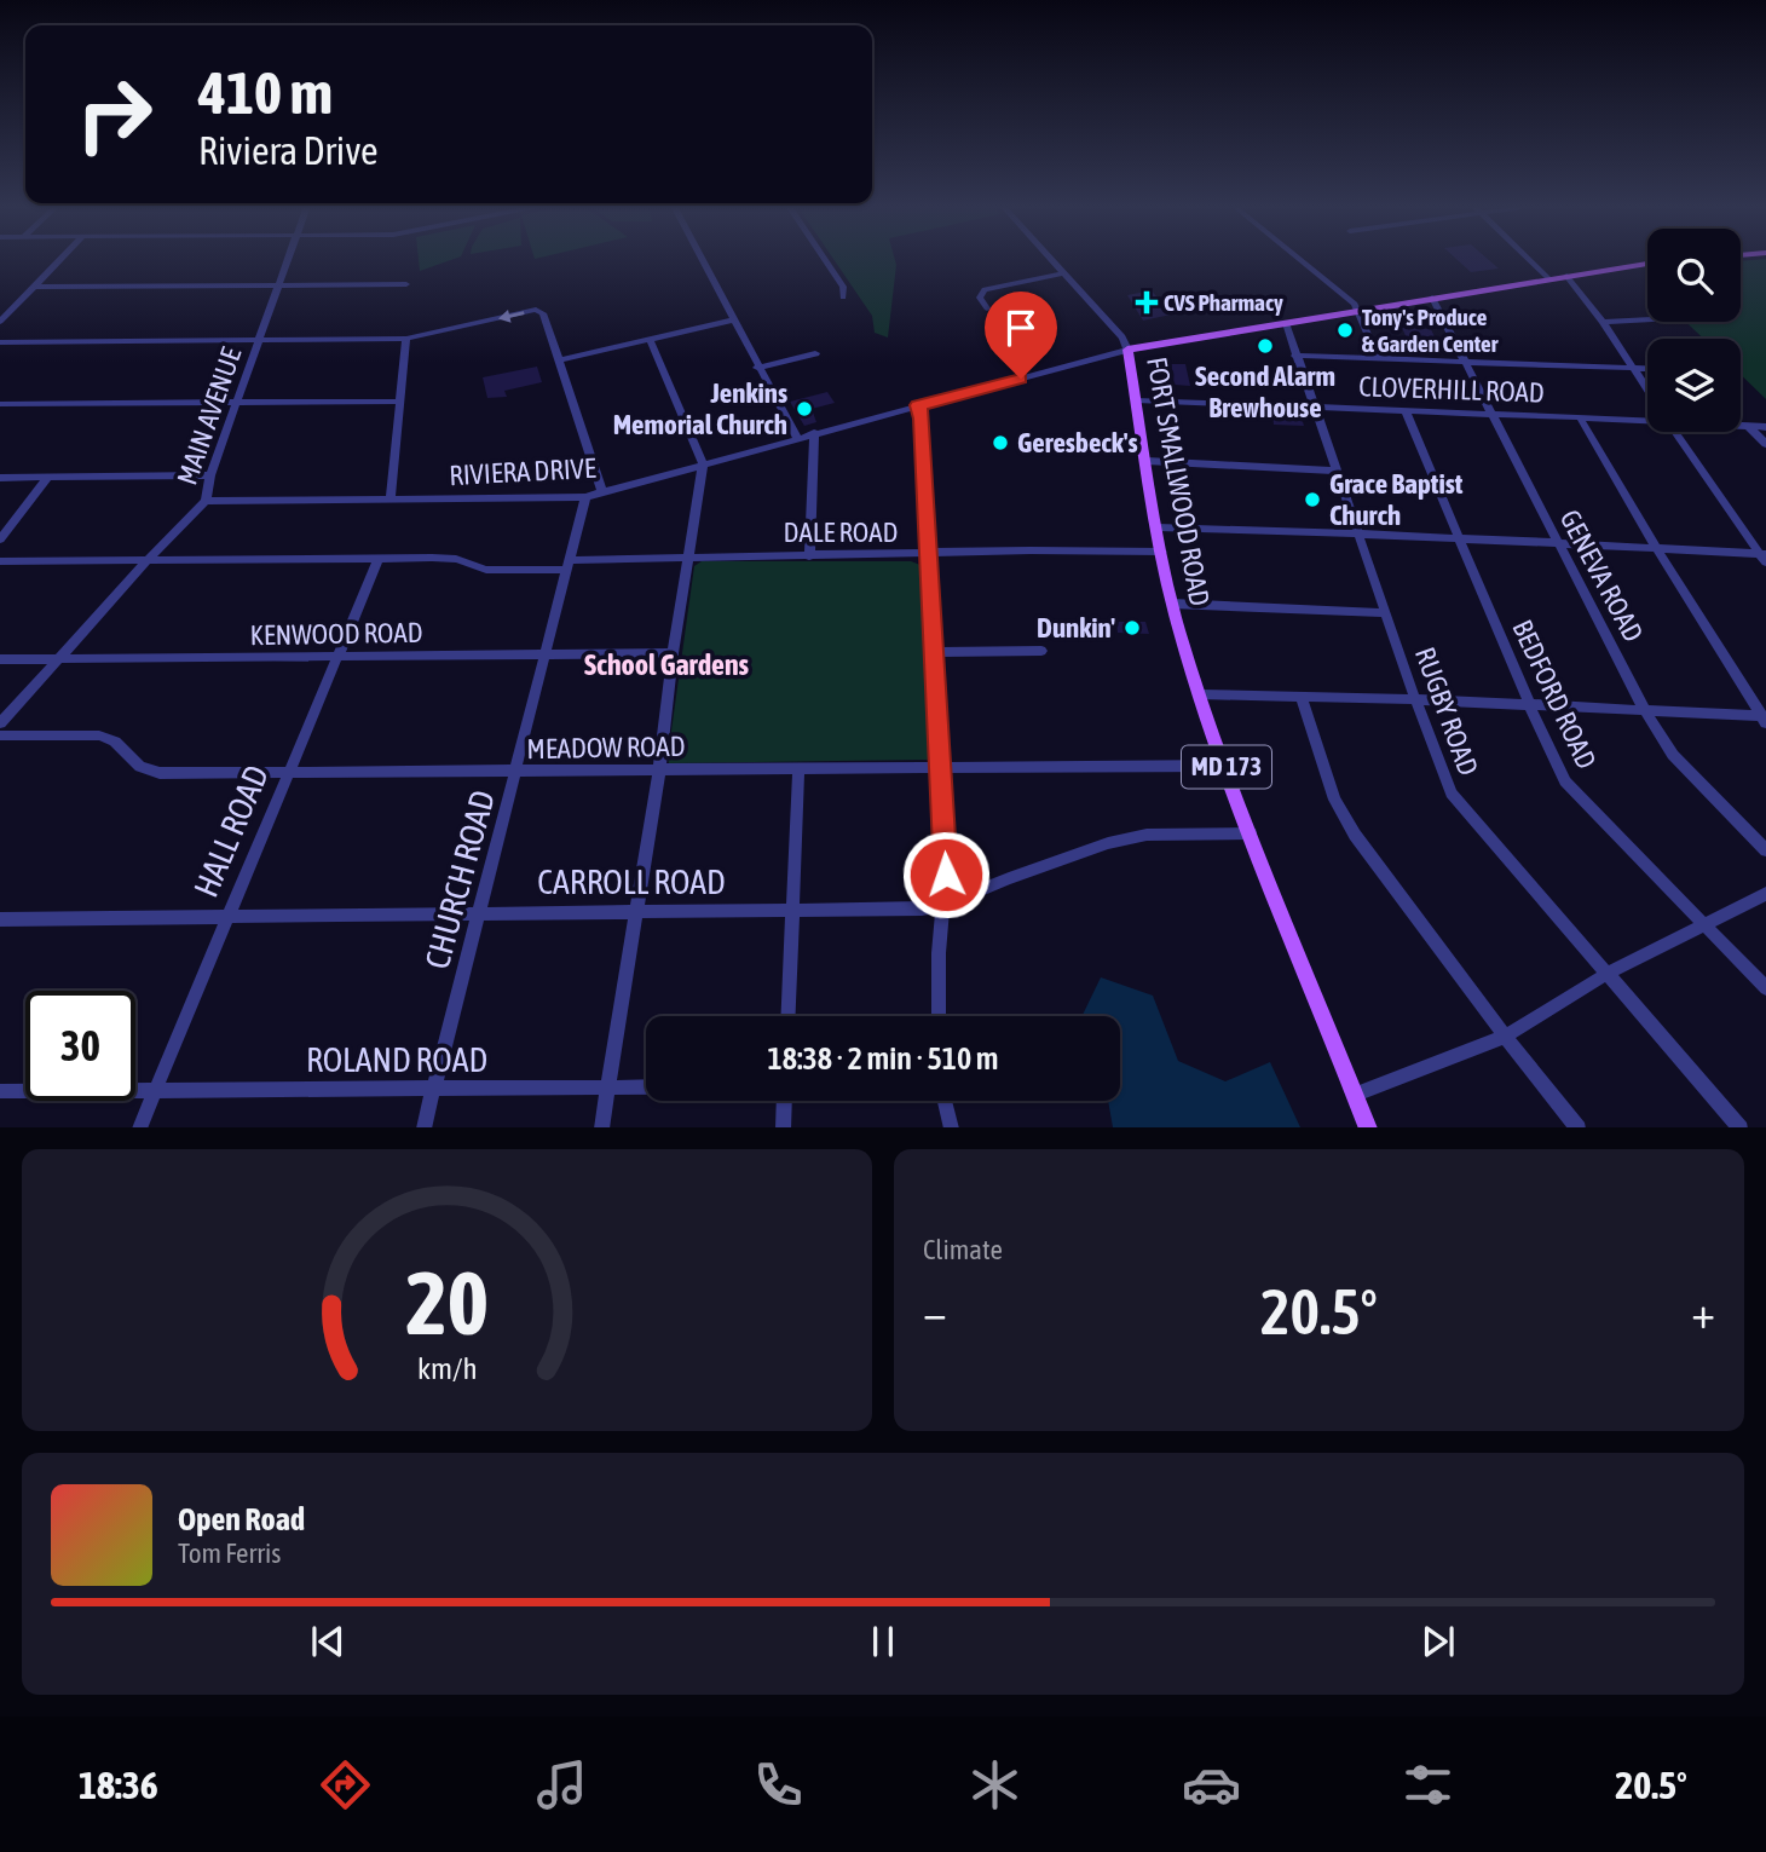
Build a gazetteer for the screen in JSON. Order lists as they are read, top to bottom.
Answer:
{
  "streets": {
    "main road": ["FORT SMALLWOOD ROAD", "MD 173"],
    "street": [
      "CLOVERHILL ROAD",
      "MAIN AVENUE",
      "RIVIERA DRIVE",
      "DALE ROAD",
      "GENEVA ROAD",
      "KENWOOD ROAD",
      "BEDFORD ROAD",
      "RUGBY ROAD",
      "MEADOW ROAD",
      "HALL ROAD",
      "CHURCH ROAD",
      "CARROLL ROAD",
      "ROLAND ROAD"
    ]
  },
  "crossings": [
    ["CLOVERHILL ROAD", "FORT SMALLWOOD ROAD"],
    ["CLOVERHILL ROAD", "GENEVA ROAD"],
    ["CLOVERHILL ROAD", "BEDFORD ROAD"],
    ["CLOVERHILL ROAD", "RUGBY ROAD"],
    ["MAIN AVENUE", "RIVIERA DRIVE"],
    ["MAIN AVENUE", "DALE ROAD"],
    ["MAIN AVENUE", "KENWOOD ROAD"],
    ["RIVIERA DRIVE", "FORT SMALLWOOD ROAD"],
    ["RIVIERA DRIVE", "CHURCH ROAD"],
    ["FORT SMALLWOOD ROAD", "DALE ROAD"],
    ["FORT SMALLWOOD ROAD", "GENEVA ROAD"],
    ["FORT SMALLWOOD ROAD", "RUGBY ROAD"],
    ["FORT SMALLWOOD ROAD", "MEADOW ROAD"],
    ["FORT SMALLWOOD ROAD", "CARROLL ROAD"],
    ["DALE ROAD", "HALL ROAD"],
    ["DALE ROAD", "CHURCH ROAD"],
    ["KENWOOD ROAD", "HALL ROAD"],
    ["KENWOOD ROAD", "CHURCH ROAD"],
    ["MEADOW ROAD", "HALL ROAD"],
    ["MEADOW ROAD", "CHURCH ROAD"],
    ["HALL ROAD", "CARROLL ROAD"],
    ["HALL ROAD", "ROLAND ROAD"],
    ["CHURCH ROAD", "CARROLL ROAD"],
    ["CHURCH ROAD", "ROLAND ROAD"]
  ],
  "districts": ["School Gardens"],
  "places": {
    "health": ["CVS Pharmacy"],
    "other": [
      "Tony's Produce & Garden Center",
      "Second Alarm Brewhouse",
      "Jenkins Memorial Church",
      "Geresbeck's",
      "Grace Baptist Church",
      "Dunkin'"
    ]
  },
  "page": {
    "turn": ["410 m", "Riviera Drive"],
    "limit": "30",
    "trip": "18:38 · 2 min · 510 m",
    "tile": "Climate",
    "heat": ["−", "20.5°", "+"],
    "song": ["Open Road", "Tom Ferris"],
    "tabs": ["18:36", "20.5°"],
    "gauge": ["20", "km/h"]
  }
}
